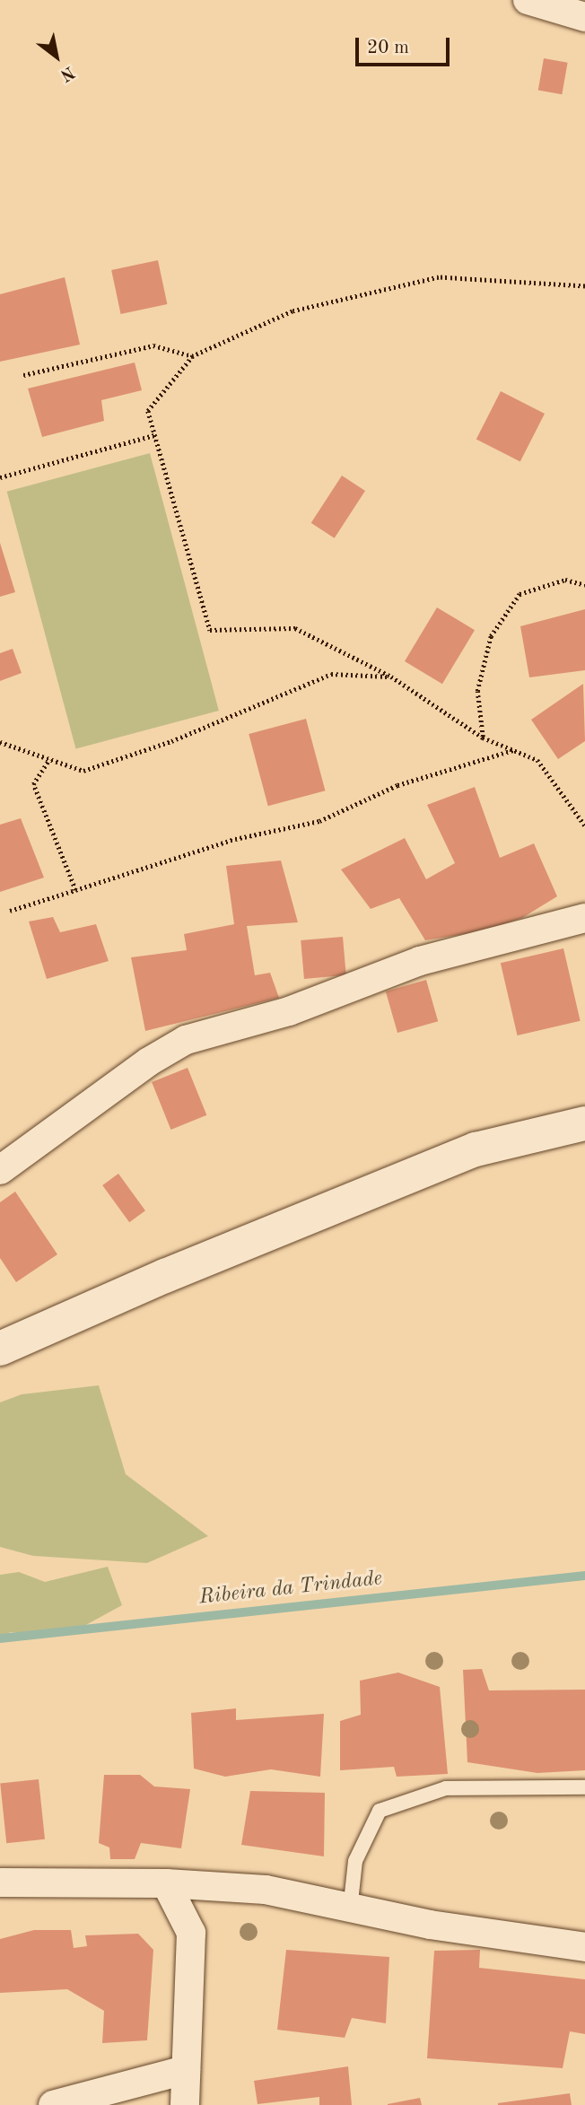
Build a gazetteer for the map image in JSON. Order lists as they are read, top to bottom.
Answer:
{
  "water": ["Ribeira da Trindade"],
  "scale_bar": "20 m",
  "north": "bottom right"
}
